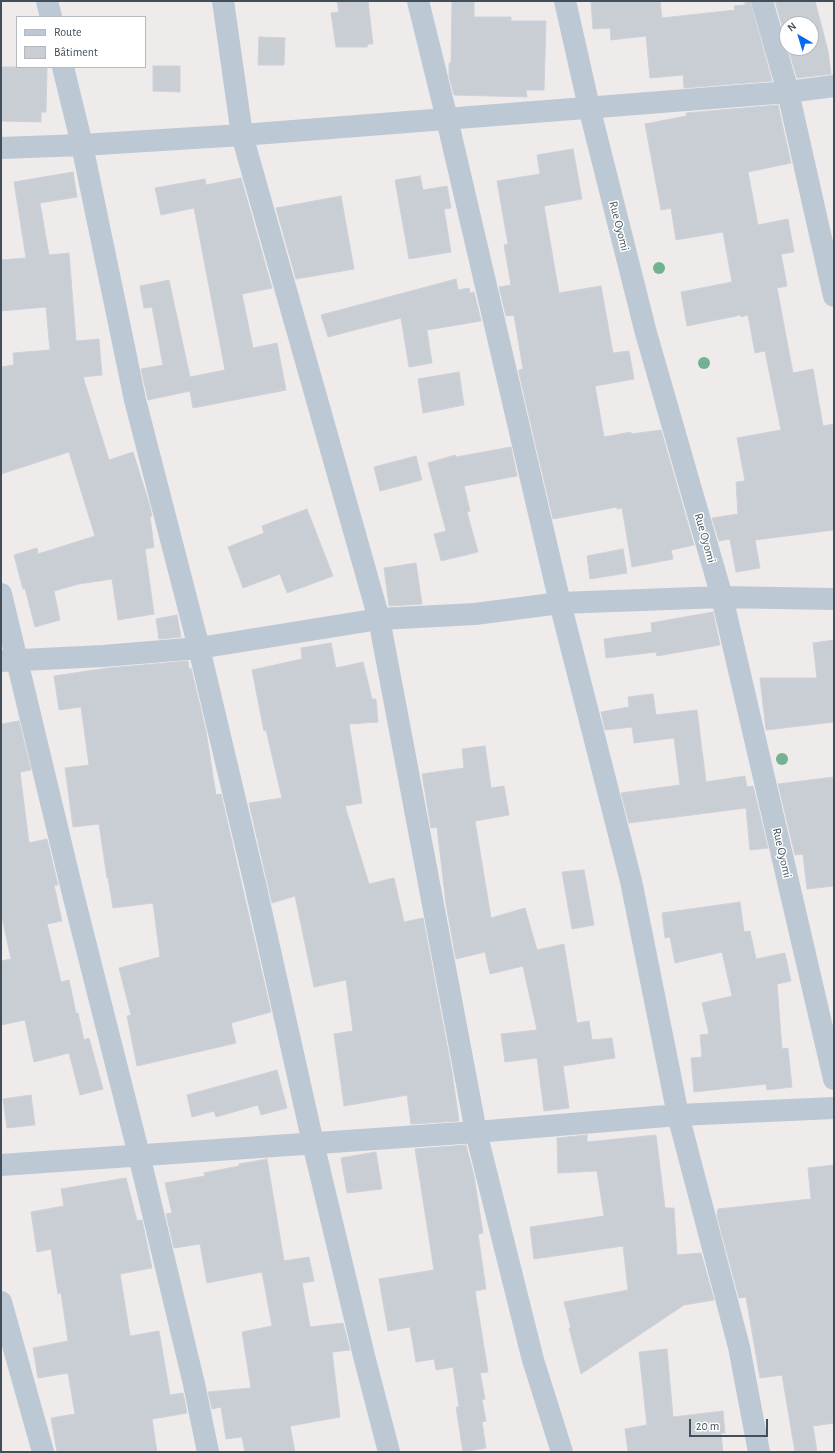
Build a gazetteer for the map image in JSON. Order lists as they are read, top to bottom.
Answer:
{
  "streets": {
    "street": ["Rue Oyomi"]
  },
  "legend": ["Route", "Bâtiment"],
  "scale_bar": "20 m",
  "north": "top left"
}
